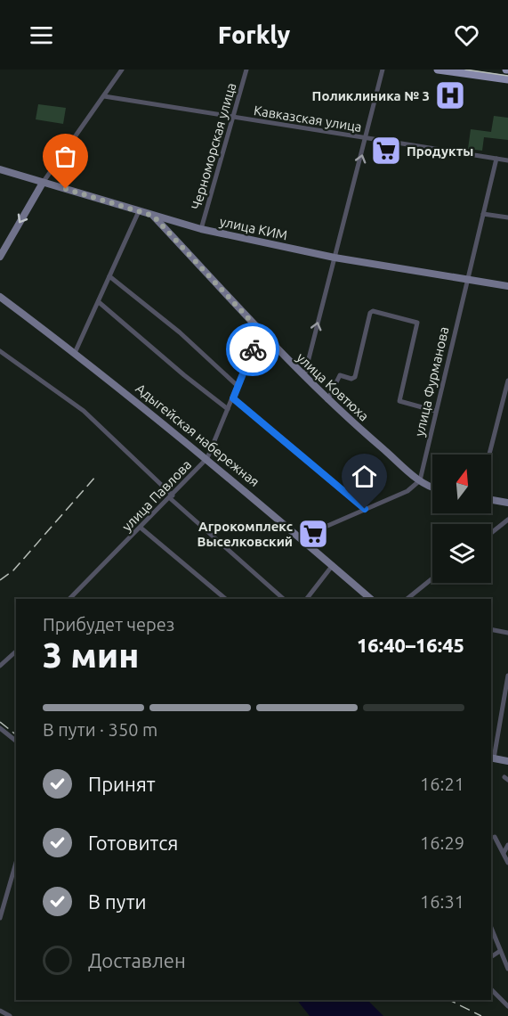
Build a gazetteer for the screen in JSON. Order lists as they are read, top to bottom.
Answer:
{
  "streets": {
    "street": [
      "Кавказская улица",
      "Черноморская улица",
      "улица КИМ",
      "улица Фурманова",
      "улица Ковтюха",
      "Адыгейская набережная",
      "улица Павлова"
    ]
  },
  "crossings": [
    ["Кавказская улица", "Черноморская улица"],
    ["Кавказская улица", "улица Фурманова"],
    ["Черноморская улица", "улица КИМ"],
    ["улица КИМ", "улица Фурманова"],
    ["улица КИМ", "улица Ковтюха"],
    ["улица Фурманова", "улица Ковтюха"],
    ["улица Ковтюха", "улица Павлова"],
    ["Адыгейская набережная", "улица Павлова"]
  ],
  "places": {
    "hospital": ["Поликлиника № 3"],
    "supermarket": ["Продукты", "Агрокомплекс Выселковский"]
  },
  "north": "top",
  "page": {
    "header": "Forkly",
    "heading": ["3 мин", "Прибудет через", "16:40–16:45"],
    "bar": "В пути · 350 m",
    "list": [
      ["Принят", "16:21"],
      ["Готовится", "16:29"],
      ["В пути", "16:31"],
      "Доставлен"
    ]
  }
}
